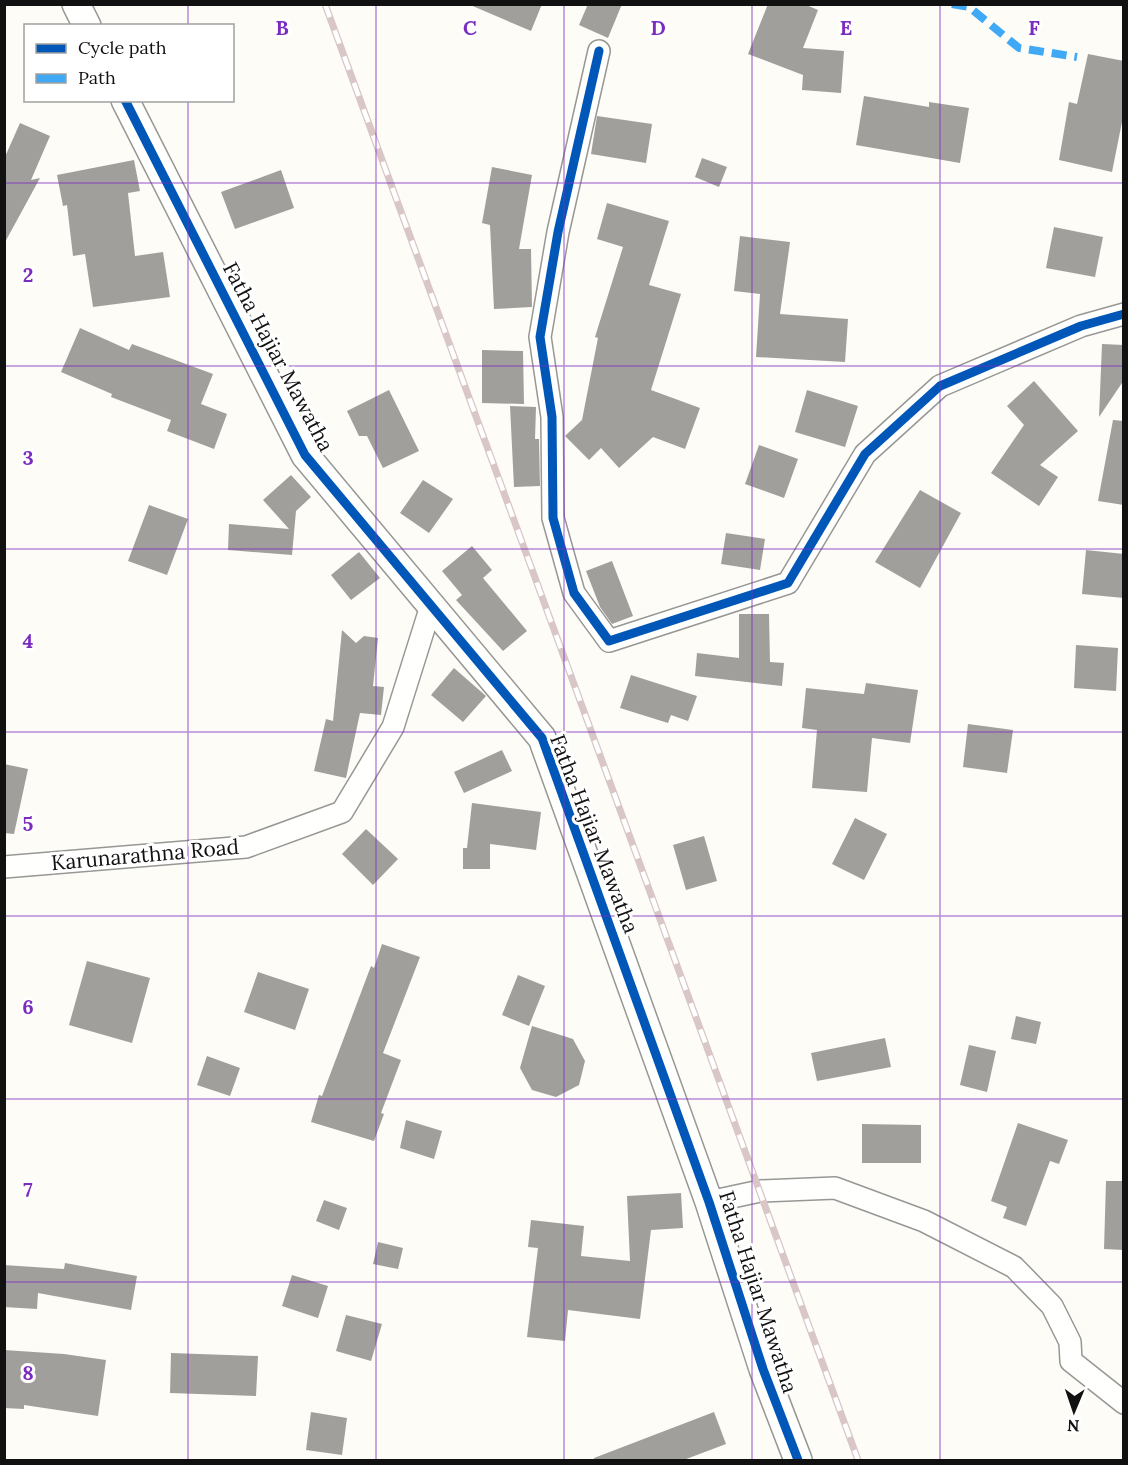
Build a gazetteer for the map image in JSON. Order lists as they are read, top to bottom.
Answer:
{
  "streets": {
    "street": ["Fatha Hajiar Mawatha", "Karunarathna Road"]
  },
  "crossings": [
    ["Fatha Hajiar Mawatha", "Karunarathna Road"]
  ],
  "legend": ["Cycle path", "Path"],
  "north": "bottom",
  "grid": {
    "columns": [
      "B",
      "C",
      "D",
      "E",
      "F"
    ],
    "rows": [
      "2",
      "3",
      "4",
      "5",
      "6",
      "7",
      "8"
    ]
  }
}
